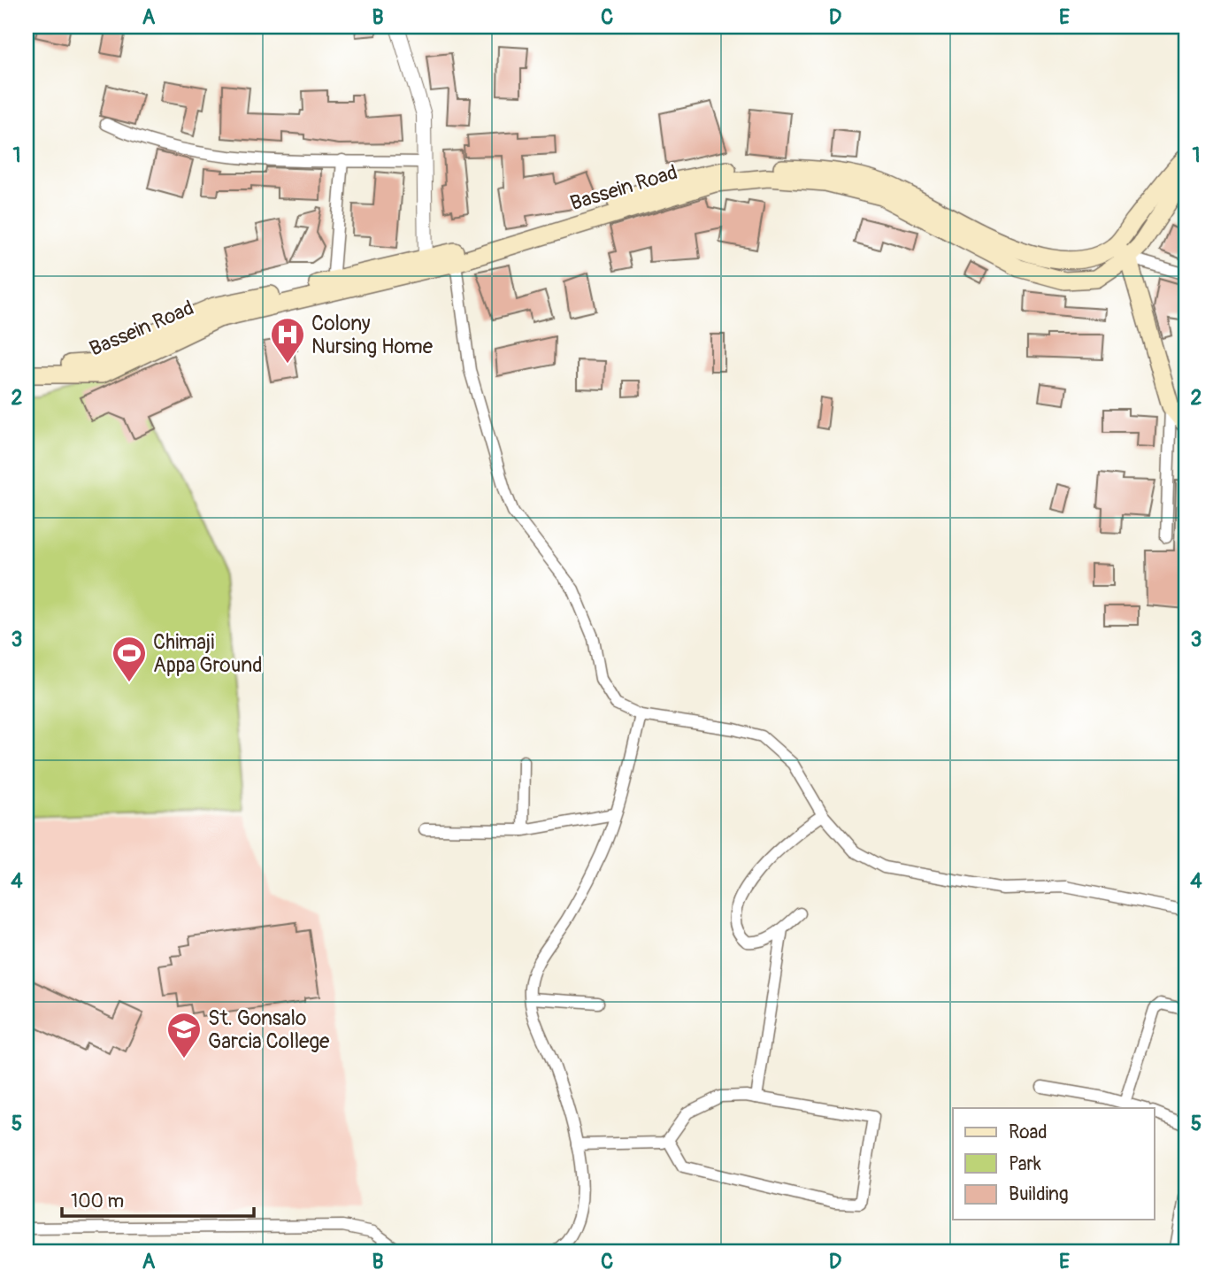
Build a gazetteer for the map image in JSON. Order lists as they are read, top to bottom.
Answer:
{
  "streets": {
    "main road": ["Bassein Road"]
  },
  "places": {
    "hospital": ["Colony Nursing Home"],
    "sports": ["Chimaji Appa Ground"],
    "school or university": ["St. Gonsalo Garcia College"]
  },
  "legend": ["Road", "Park", "Building"],
  "scale_bar": "100 m",
  "grid": {
    "columns": [
      "A",
      "B",
      "C",
      "D",
      "E"
    ],
    "rows": [
      "1",
      "2",
      "3",
      "4",
      "5"
    ]
  }
}
